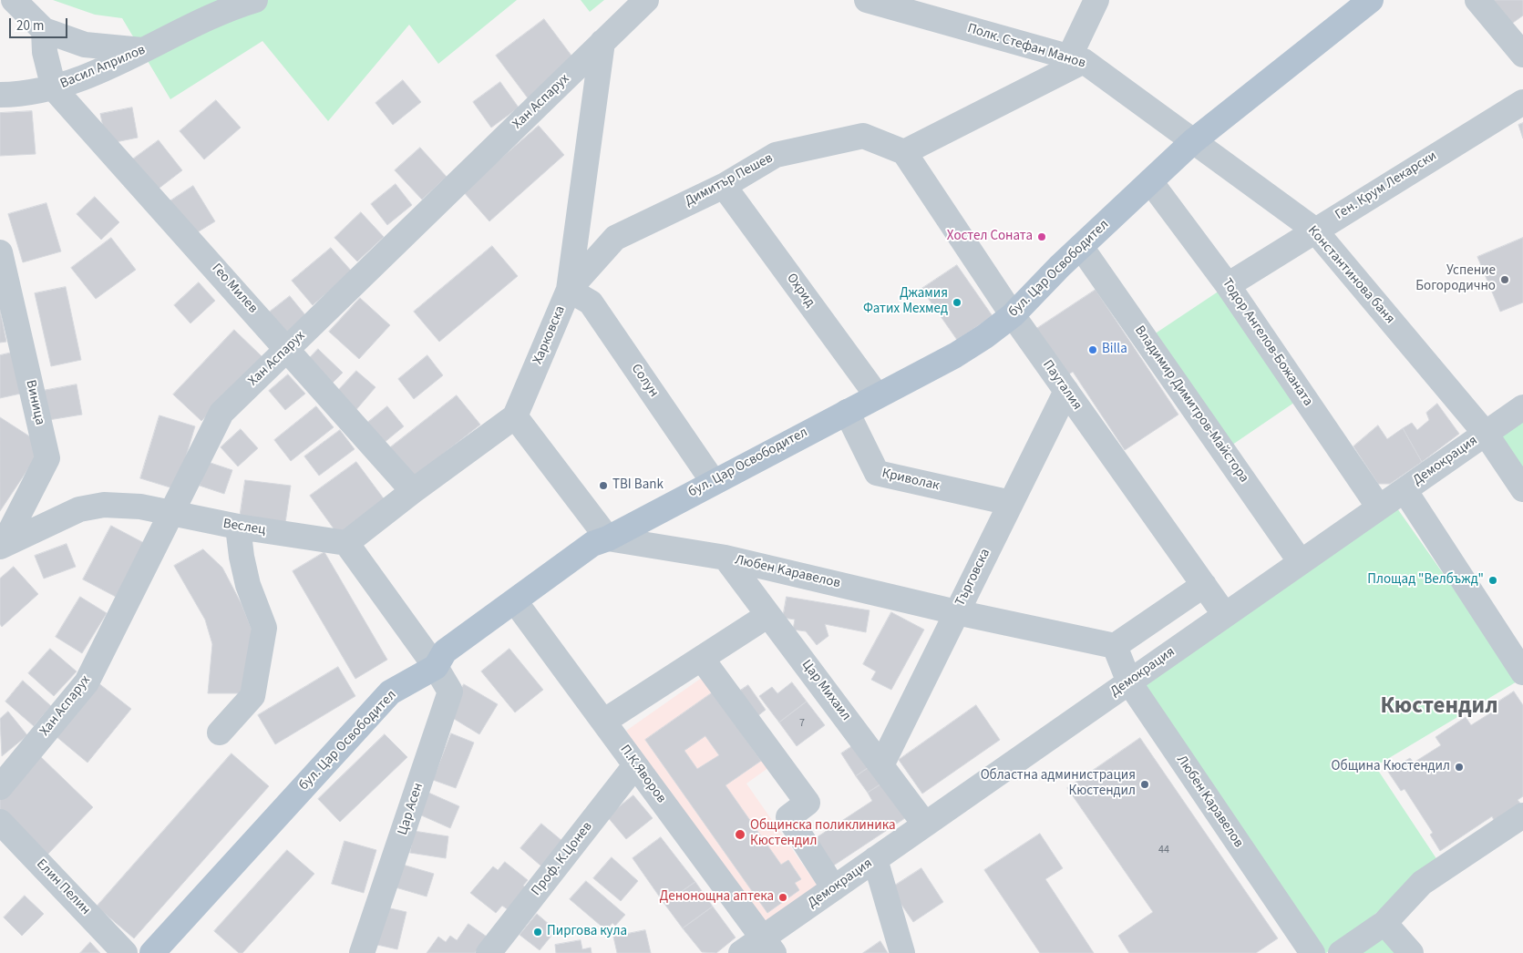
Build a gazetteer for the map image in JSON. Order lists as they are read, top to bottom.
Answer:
{
  "streets": {
    "main road": ["бул. Цар Освободител"],
    "street": [
      "Полк. Стефан Манов",
      "Васил Априлов",
      "Хан Аспарух",
      "Димитър Пешев",
      "Ген. Крум Лекарски",
      "Константинова баня",
      "Гео Милев",
      "Охрид",
      "Харковска",
      "Тодор Ангелов-Божаната",
      "Солун",
      "Пауталия",
      "Виница",
      "Владимир Димитров-Майстора",
      "Демокрация",
      "Криволак",
      "Веслец",
      "Любен Kаравелов",
      "Търговска",
      "Цар Михаил",
      "П.К.Яворов",
      "Цар Асен",
      "Проф. К.Цонев",
      "Елин Пелин"
    ]
  },
  "crossings": [
    ["Полк. Стефан Манов", "бул. Цар Освободител"],
    ["Полк. Стефан Манов", "Константинова баня"],
    ["Васил Априлов", "Гео Милев"],
    ["Хан Аспарух", "Гео Милев"],
    ["Хан Аспарух", "Харковска"],
    ["Хан Аспарух", "Веслец"],
    ["Димитър Пешев", "Охрид"],
    ["Димитър Пешев", "Харковска"],
    ["Димитър Пешев", "Солун"],
    ["Димитър Пешев", "Пауталия"],
    ["Ген. Крум Лекарски", "Константинова баня"],
    ["Ген. Крум Лекарски", "Тодор Ангелов-Божаната"],
    ["бул. Цар Освободител", "Константинова баня"],
    ["бул. Цар Освободител", "Охрид"],
    ["бул. Цар Освободител", "Тодор Ангелов-Божаната"],
    ["бул. Цар Освободител", "Солун"],
    ["бул. Цар Освободител", "Пауталия"],
    ["бул. Цар Освободител", "Владимир Димитров-Майстора"],
    ["бул. Цар Освободител", "Криволак"],
    ["бул. Цар Освободител", "Любен Kаравелов"],
    ["бул. Цар Освободител", "Цар Асен"],
    ["Константинова баня", "Демокрация"],
    ["Харковска", "Солун"],
    ["Тодор Ангелов-Божаната", "Демокрация"],
    ["Пауталия", "Демокрация"],
    ["Пауталия", "Търговска"],
    ["Виница", "Веслец"],
    ["Владимир Димитров-Майстора", "Демокрация"],
    ["Демокрация", "Любен Kаравелов"],
    ["Демокрация", "Цар Михаил"],
    ["Демокрация", "П.К.Яворов"],
    ["Криволак", "Търговска"],
    ["Любен Kаравелов", "Търговска"],
    ["Любен Kаравелов", "Цар Михаил"],
    ["Търговска", "Цар Михаил"],
    ["П.К.Яворов", "Проф. К.Цонев"]
  ],
  "districts": ["Кюстендил"],
  "places": [
    "Хостел Соната",
    "Успение Богородично",
    "Джамия Фатих Мехмед",
    "Billa",
    "TBI Bank",
    "Площад \"Велбъжд\"",
    "Община Кюстендил",
    "Областна администрация Кюстендил",
    "Общинска поликлиника Кюстендил",
    "Денонощна аптека",
    "Пиргова кула"
  ],
  "house_numbers": ["7", "44"],
  "scale_bar": "20 m"
}
